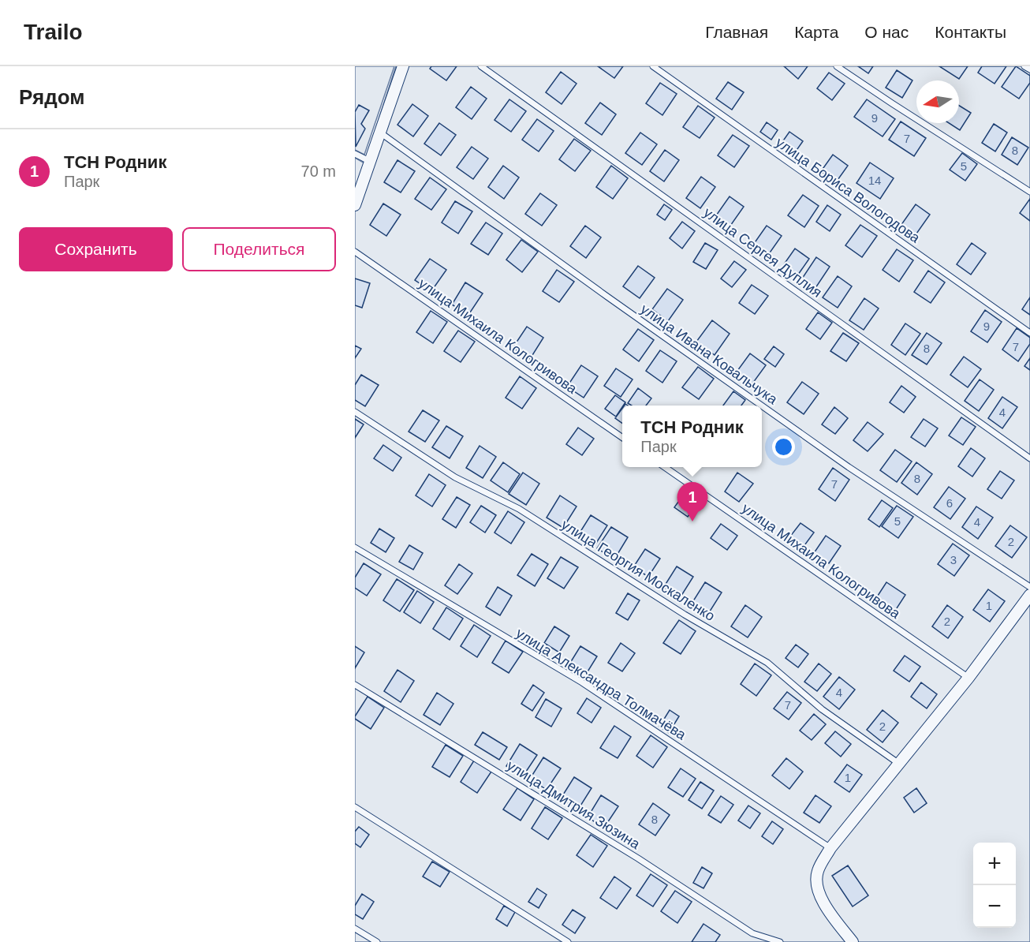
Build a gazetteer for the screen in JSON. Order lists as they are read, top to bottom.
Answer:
{
  "streets": {
    "lane": [
      "улица Бориса Вологодова",
      "улица Сергея Дуплия",
      "улица Михаила Кологривова",
      "улица Ивана Ковальчука",
      "улица Георгия Москаленко",
      "улица Александра Толмачёва",
      "улица Дмитрия Зюзина"
    ]
  },
  "house_numbers": [
    "9",
    "7",
    "8",
    "5",
    "14",
    "9",
    "7",
    "8",
    "4",
    "8",
    "7",
    "6",
    "5",
    "4",
    "2",
    "3",
    "1",
    "2",
    "4",
    "7",
    "2",
    "1",
    "8"
  ],
  "north": "left",
  "page": {
    "header": "Trailo",
    "nav": [
      "Главная",
      "Карта",
      "О нас",
      "Контакты"
    ],
    "heading": "Рядом",
    "list": [
      {
        "mark": "1",
        "name": "ТСН Родник",
        "note": "Парк",
        "value": "70 m"
      }
    ],
    "buttons": ["Сохранить", "Поделиться"],
    "popup": ["ТСН Родник", "Парк"],
    "pins": "1",
    "map_buttons": ["+", "−"]
  }
}
